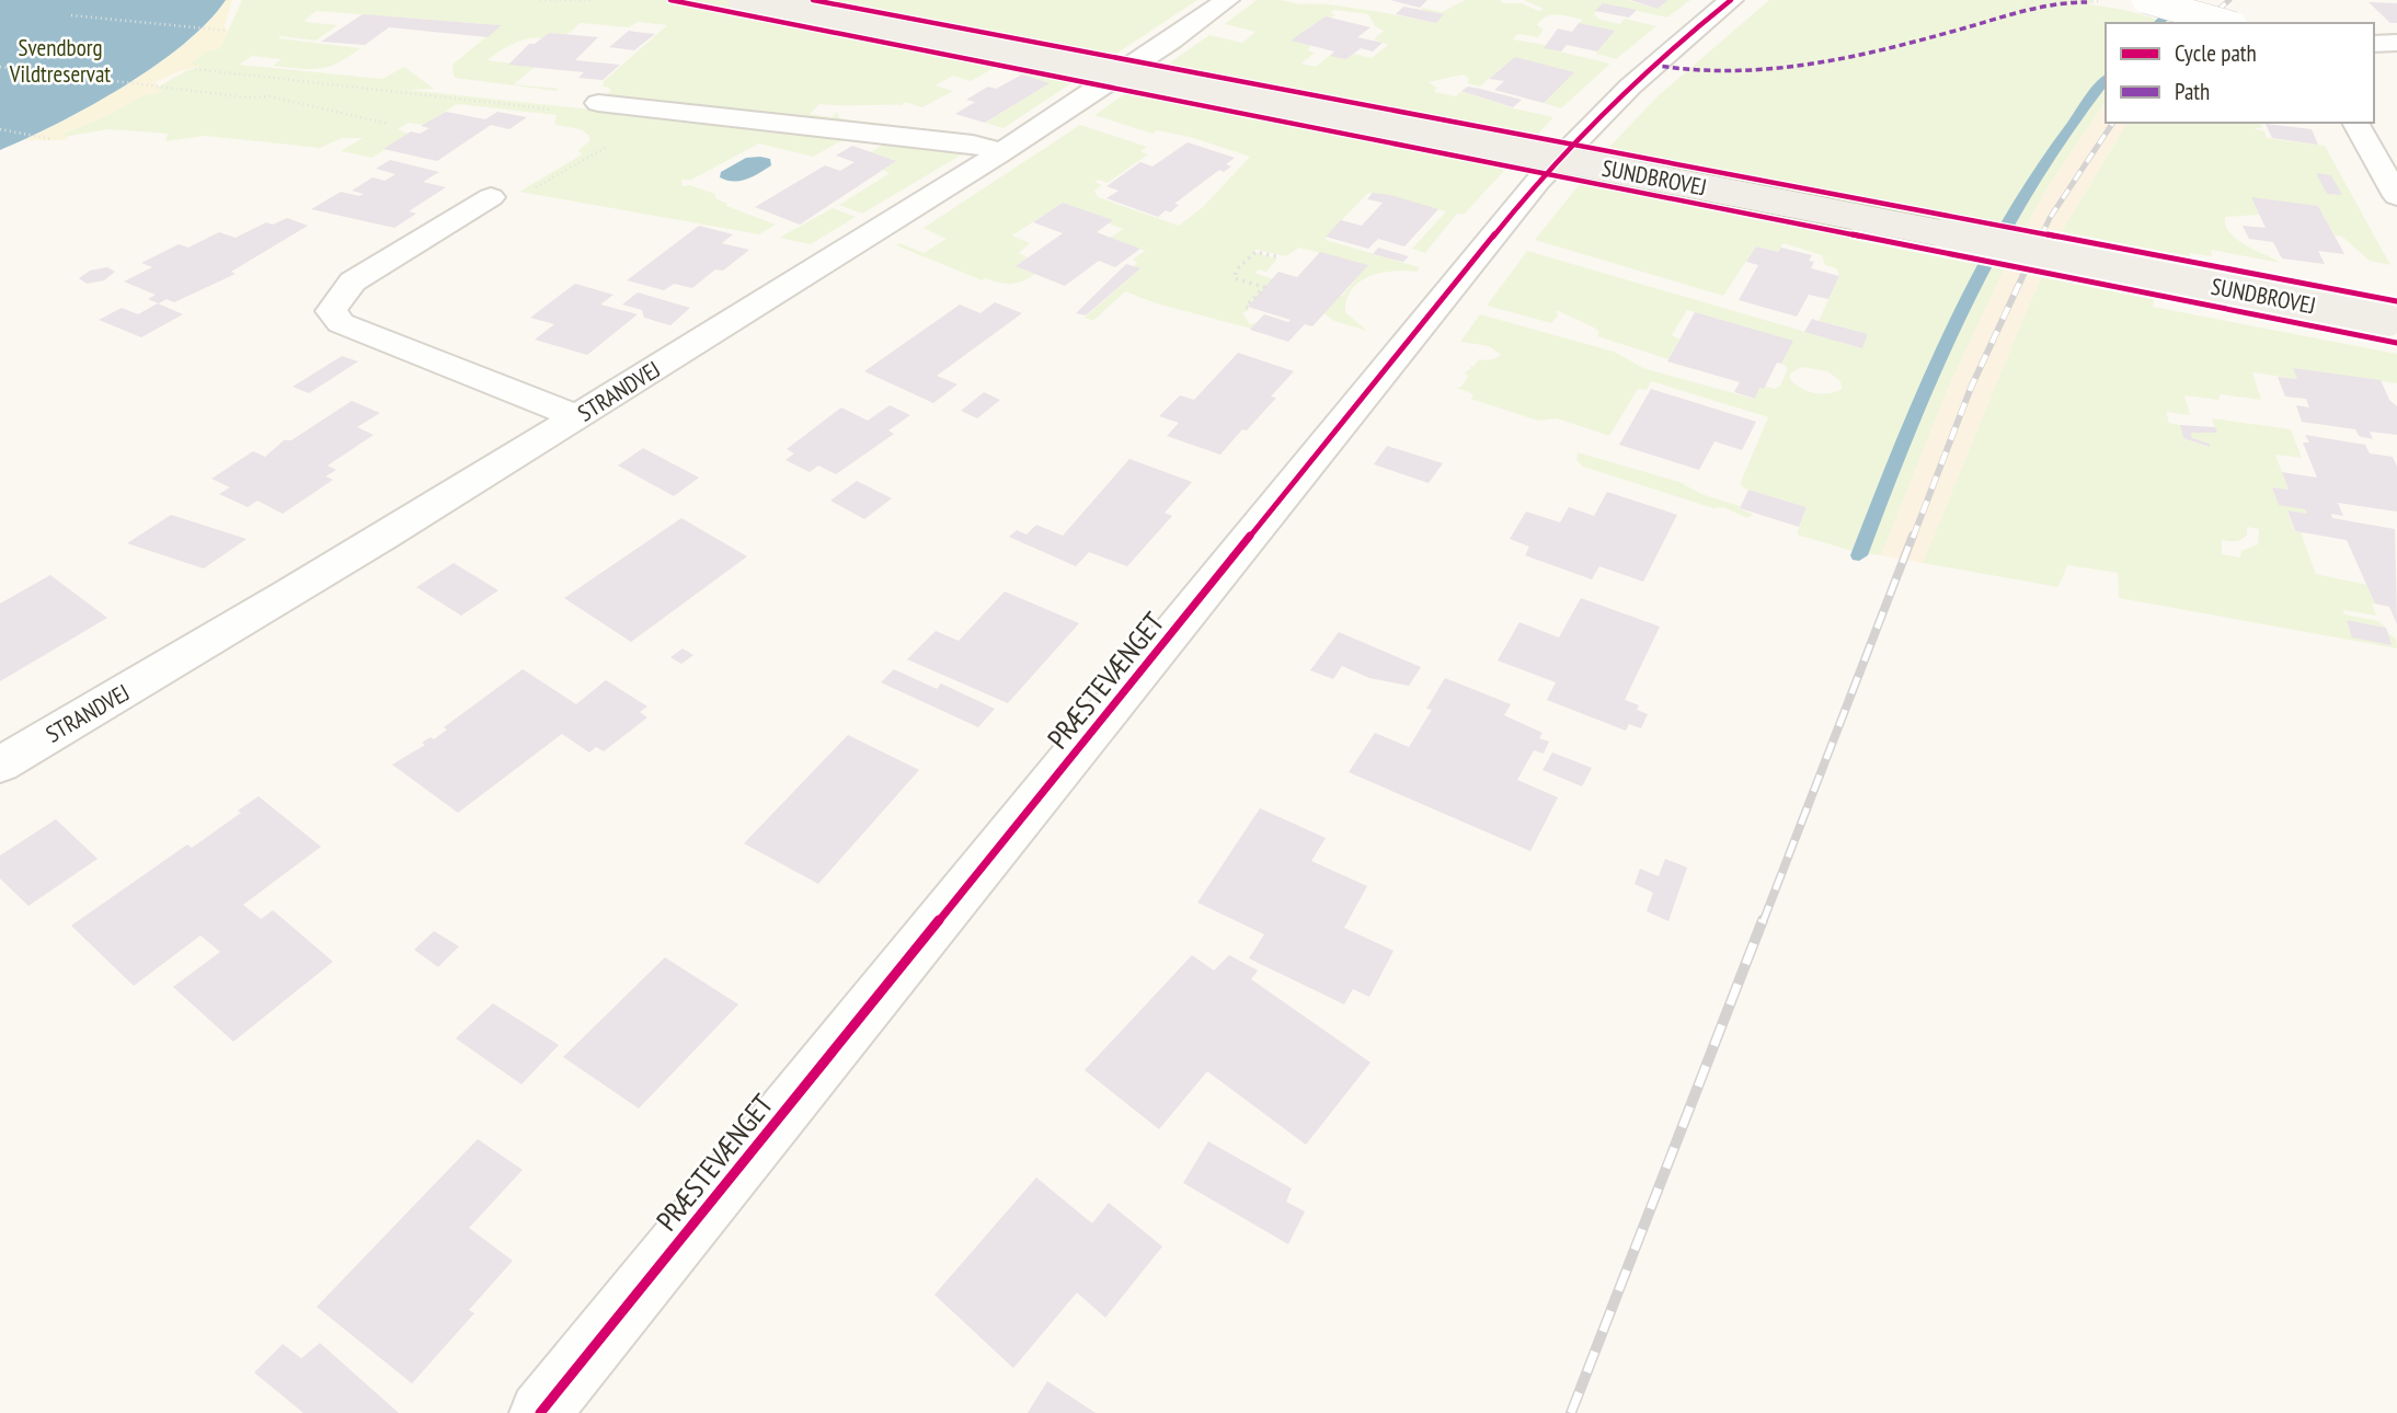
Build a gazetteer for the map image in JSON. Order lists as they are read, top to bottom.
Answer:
{
  "streets": {
    "main road": ["SUNDBROVEJ"],
    "street": ["STRANDVEJ", "PRÆSTEVÆNGET"]
  },
  "parks": ["Svendborg Vildtreservat"],
  "legend": ["Cycle path", "Path"]
}
